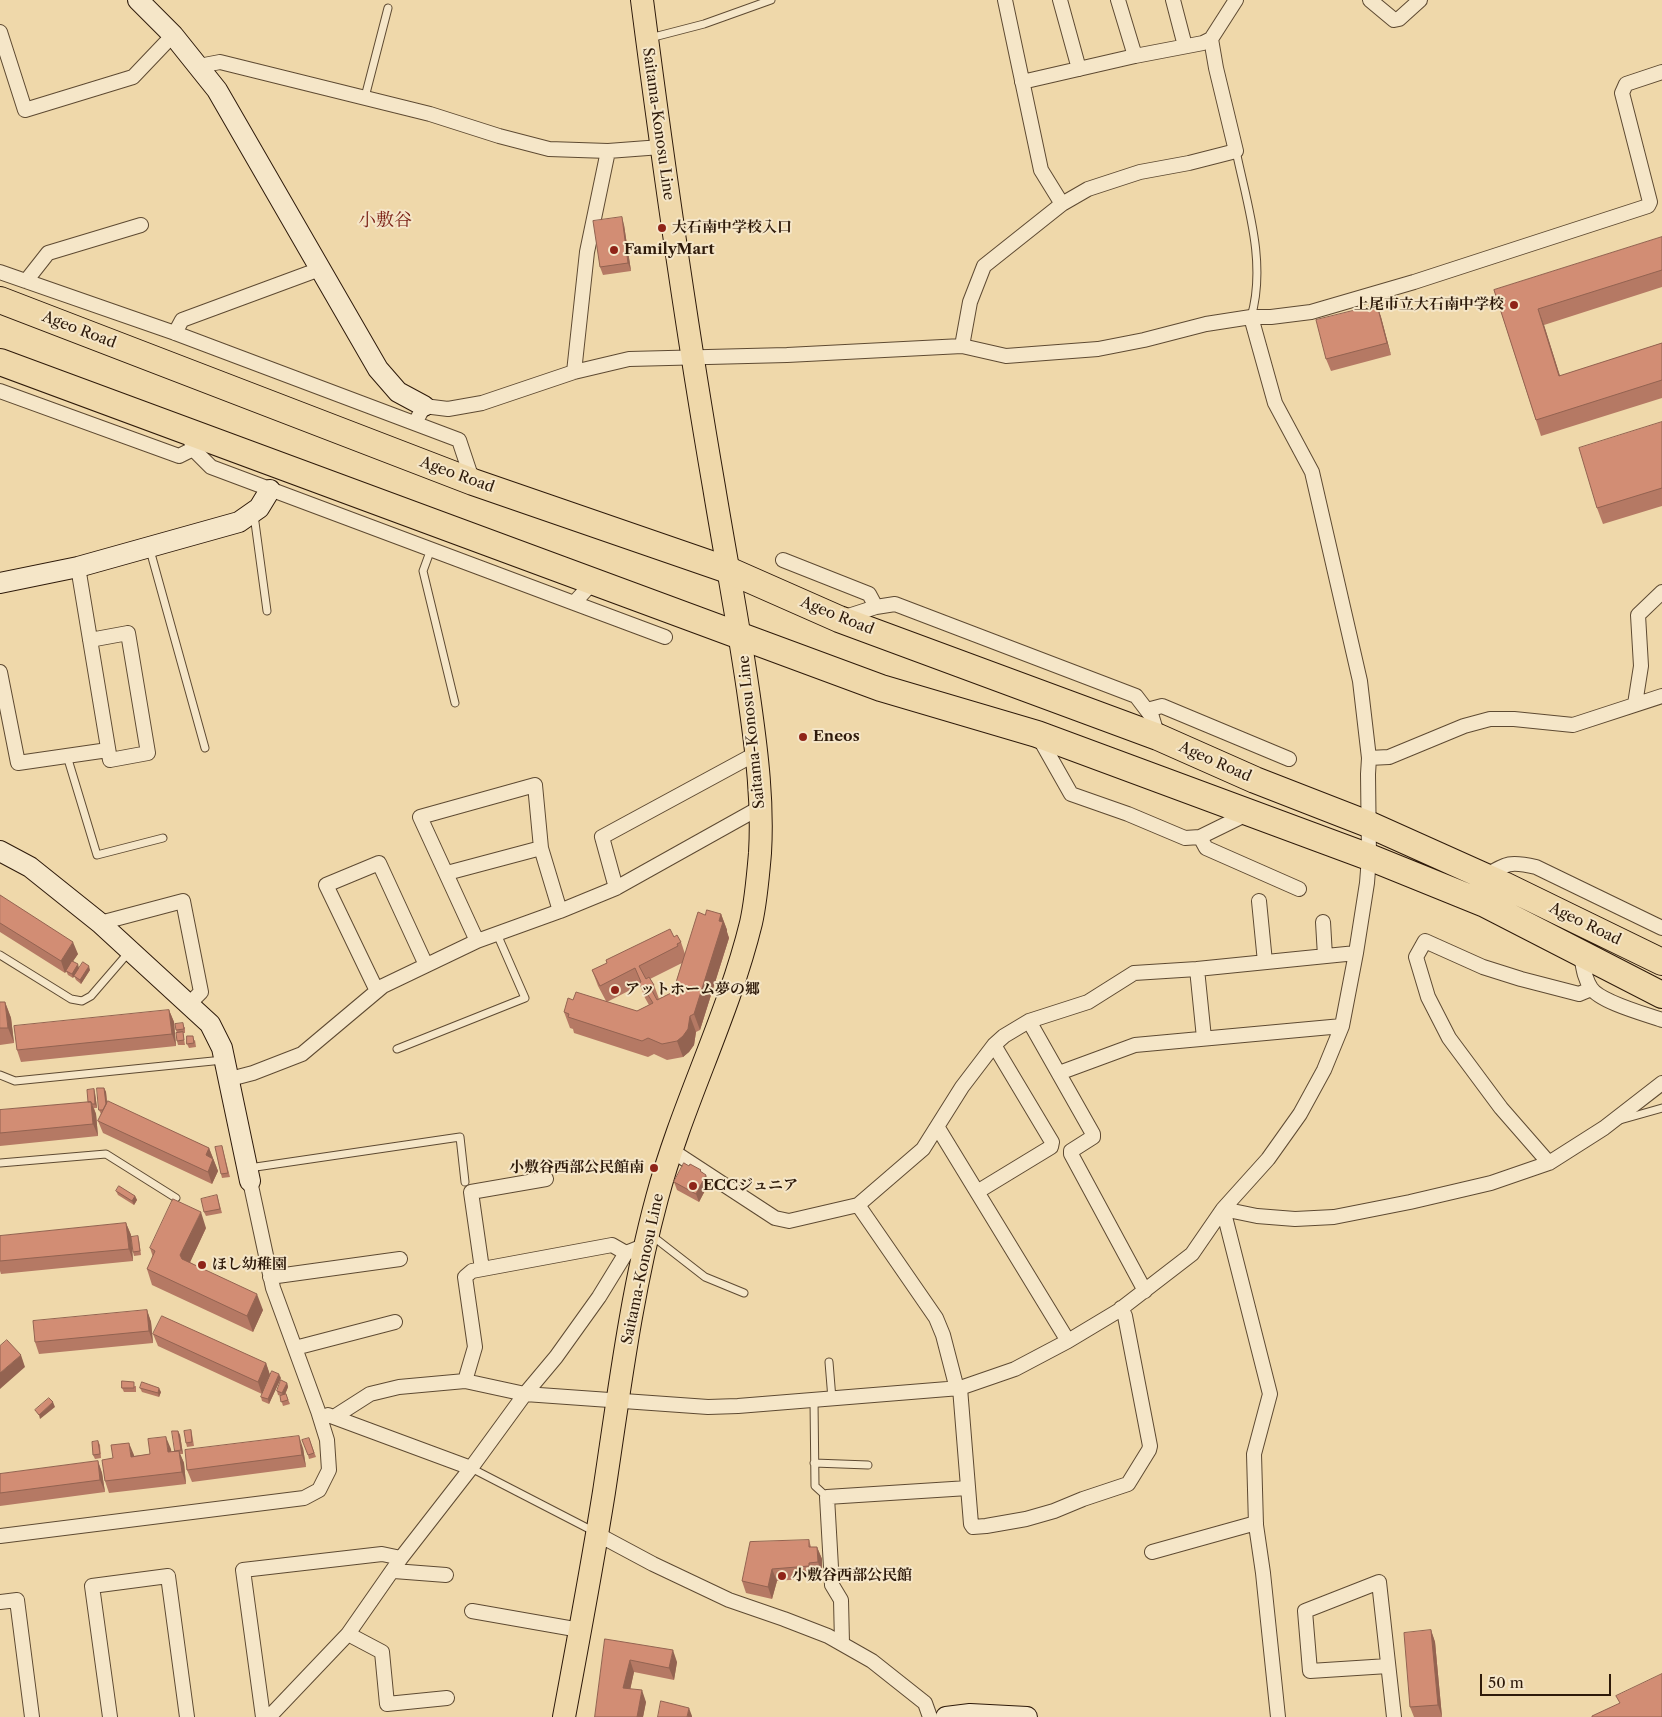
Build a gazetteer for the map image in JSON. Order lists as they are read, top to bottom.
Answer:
{
  "streets": {
    "highway": ["Ageo Road"],
    "main road": ["Saitama-Konosu Line"]
  },
  "crossings": [
    ["Saitama-Konosu Line", "Ageo Road"]
  ],
  "districts": ["小敷谷"],
  "places": [
    "大石南中学校入口",
    "FamilyMart",
    "上尾市立大石南中学校",
    "Eneos",
    "アットホーム夢の郷",
    "小敷谷西部公民館南",
    "ECCジュニア",
    "ほし幼稚園",
    "小敷谷西部公民館"
  ],
  "scale_bar": "50 m"
}
